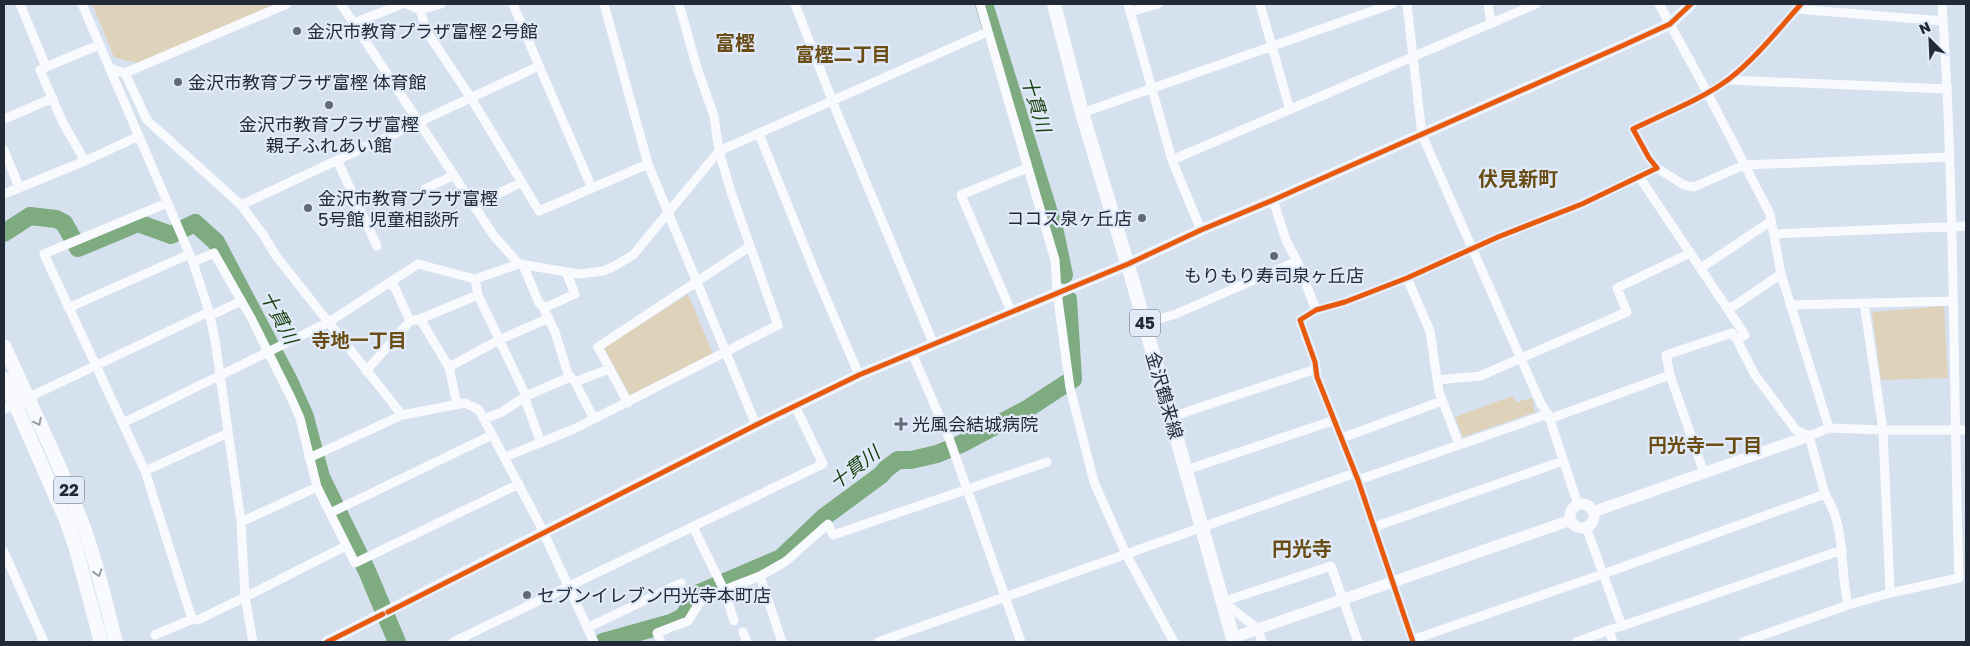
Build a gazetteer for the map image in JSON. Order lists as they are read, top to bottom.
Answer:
{
  "streets": {
    "main road": ["45", "金沢鶴来線", "22"]
  },
  "districts": [
    "富樫",
    "富樫二丁目",
    "伏見新町",
    "寺地一丁目",
    "円光寺一丁目",
    "円光寺"
  ],
  "water": ["十貫川"],
  "places": {
    "other": [
      "金沢市教育プラザ富樫 2号館",
      "金沢市教育プラザ富樫 体育館",
      "金沢市教育プラザ富樫 親子ふれあい館",
      "金沢市教育プラザ富樫 5号館 児童相談所",
      "ココス泉ヶ丘店",
      "もりもり寿司泉ヶ丘店",
      "セブンイレブン円光寺本町店"
    ],
    "health": ["光風会結城病院"]
  },
  "north": "top left"
}
